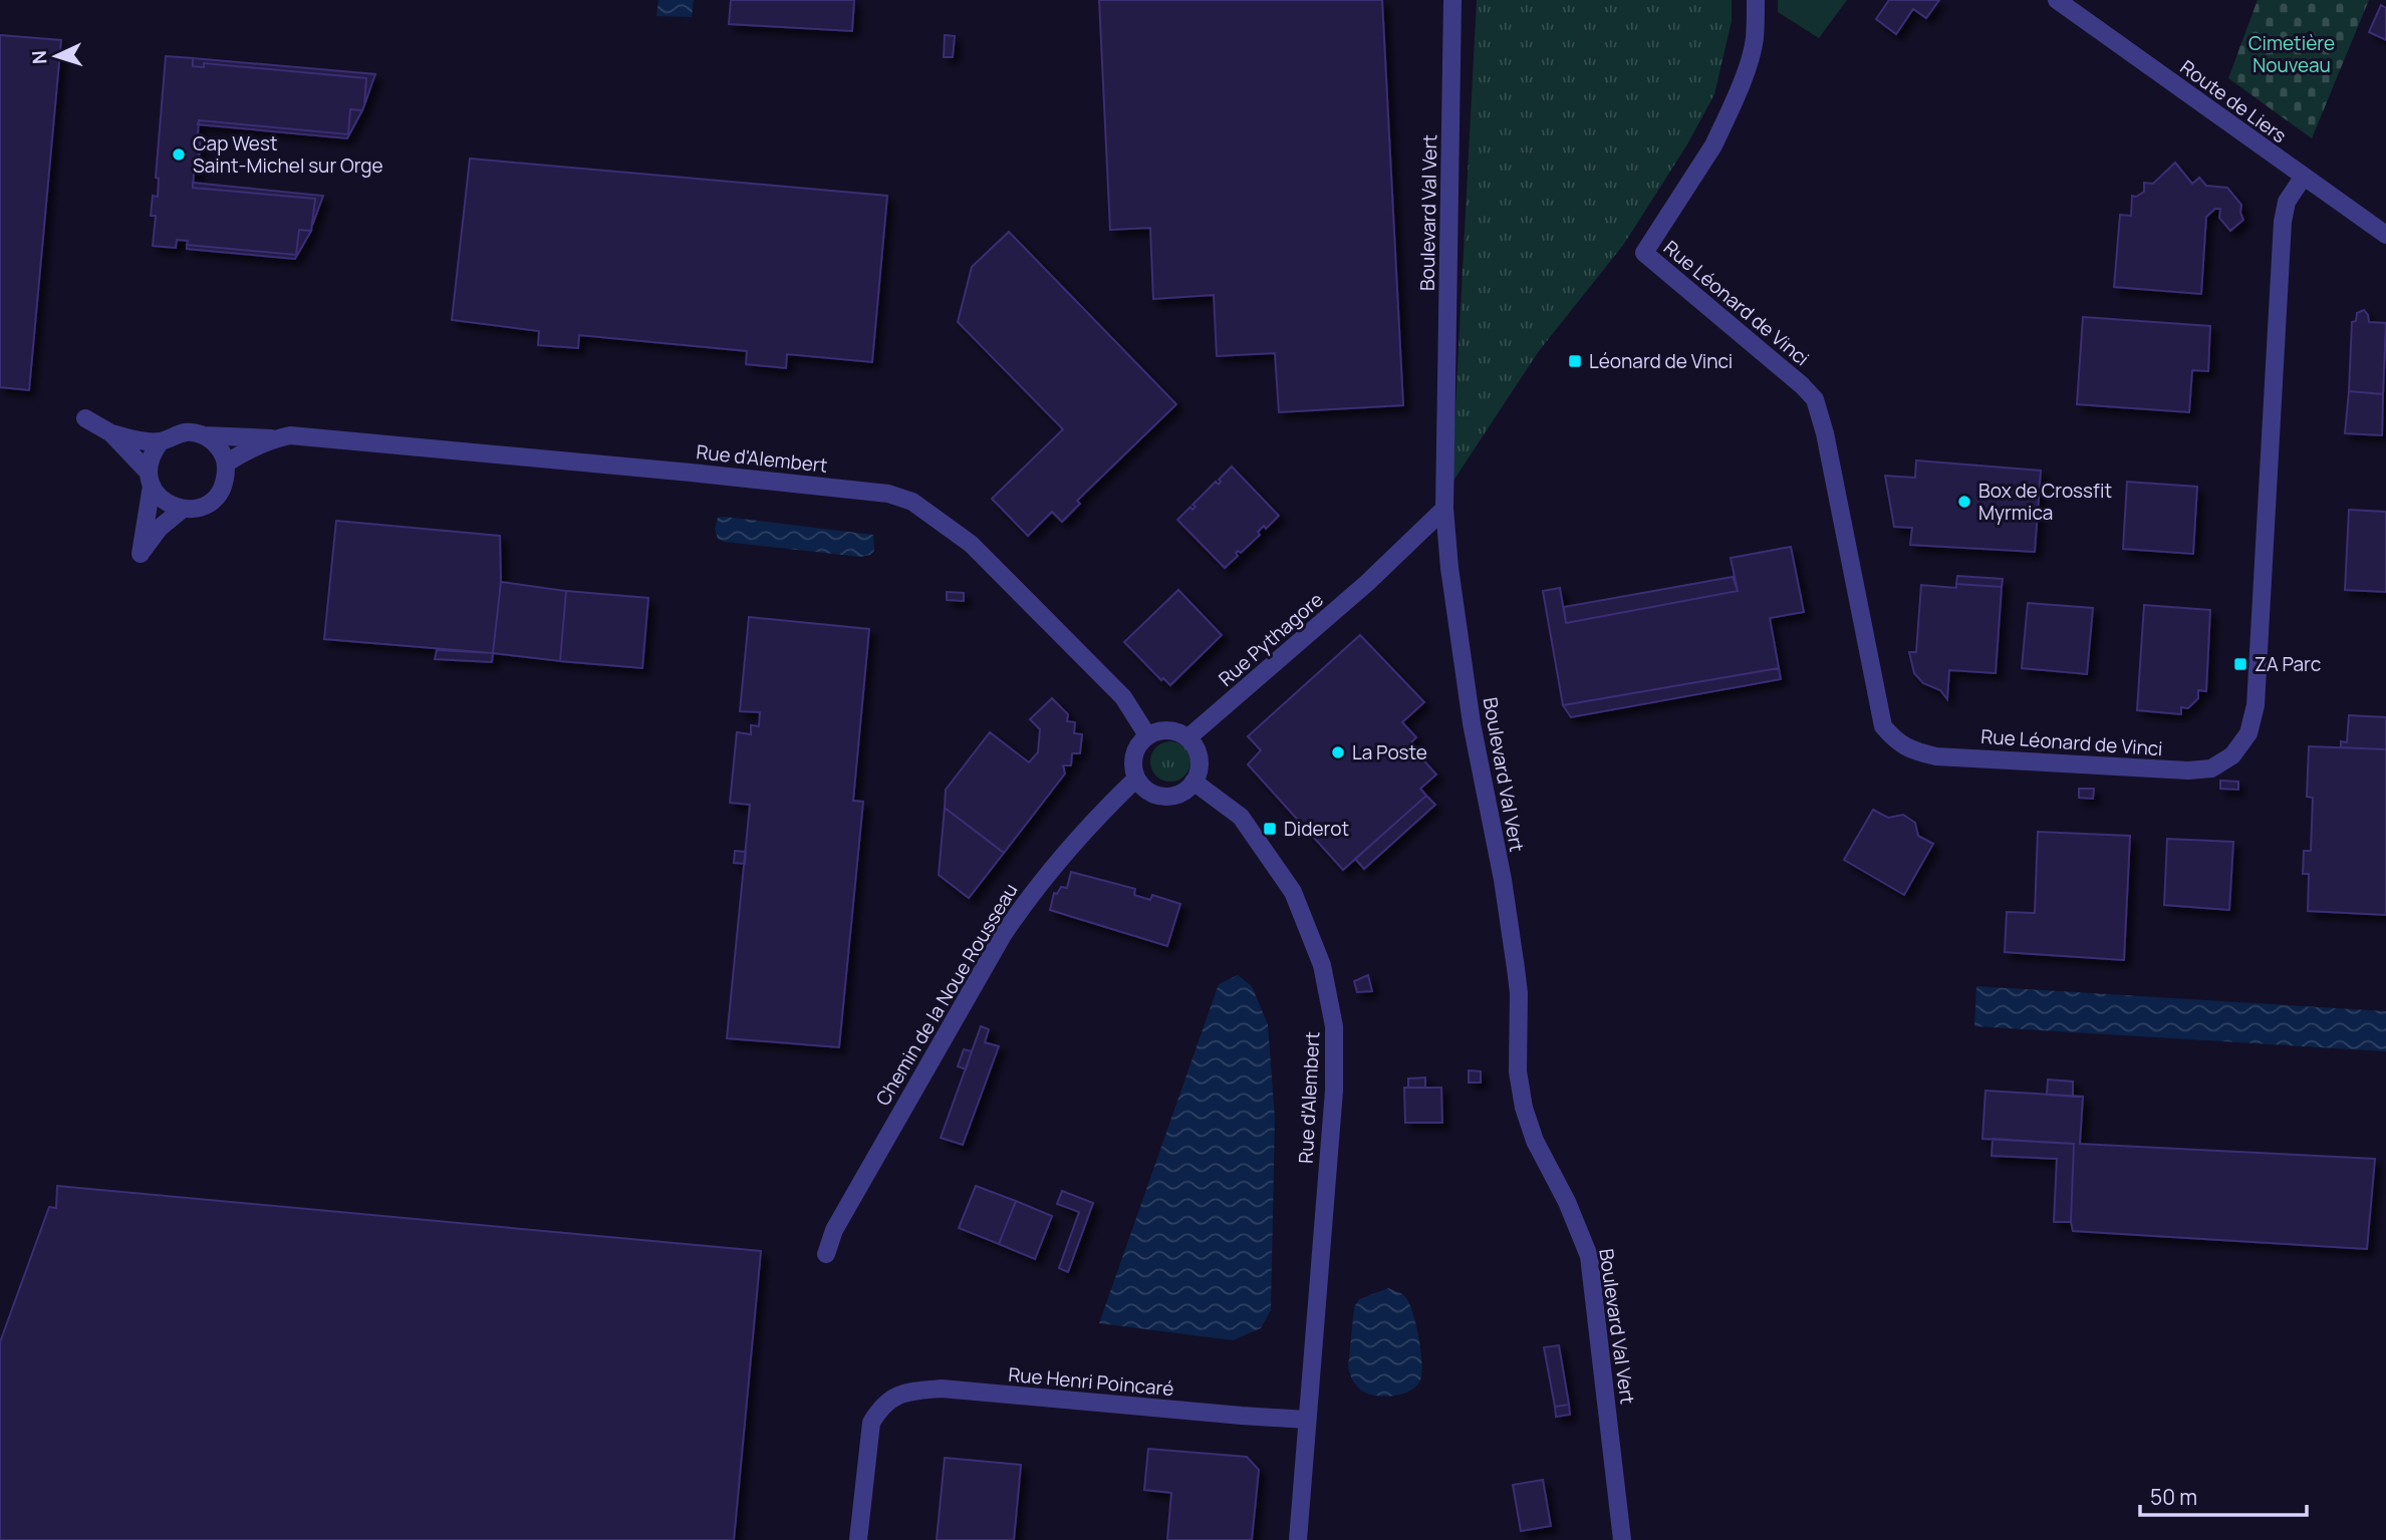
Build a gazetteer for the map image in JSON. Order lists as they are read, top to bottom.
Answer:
{
  "streets": {
    "street": [
      "Route de Liers",
      "Boulevard Val Vert",
      "Rue Léonard de Vinci",
      "Rue d'Alembert",
      "Rue Pythagore",
      "Chemin de la Noue Rousseau",
      "Rue Henri Poincaré"
    ]
  },
  "crossings": [
    ["Route de Liers", "Rue Léonard de Vinci"],
    ["Boulevard Val Vert", "Rue Pythagore"],
    ["Rue d'Alembert", "Rue Pythagore"],
    ["Rue d'Alembert", "Chemin de la Noue Rousseau"],
    ["Rue d'Alembert", "Rue Henri Poincaré"],
    ["Rue Pythagore", "Chemin de la Noue Rousseau"]
  ],
  "parks": ["Cimetière Nouveau"],
  "places": {
    "other": ["Cap West Saint-Michel sur Orge", "Box de Crossfit Myrmica", "La Poste"],
    "transit": ["Léonard de Vinci", "ZA Parc", "Diderot"]
  },
  "scale_bar": "50 m",
  "north": "left"
}
